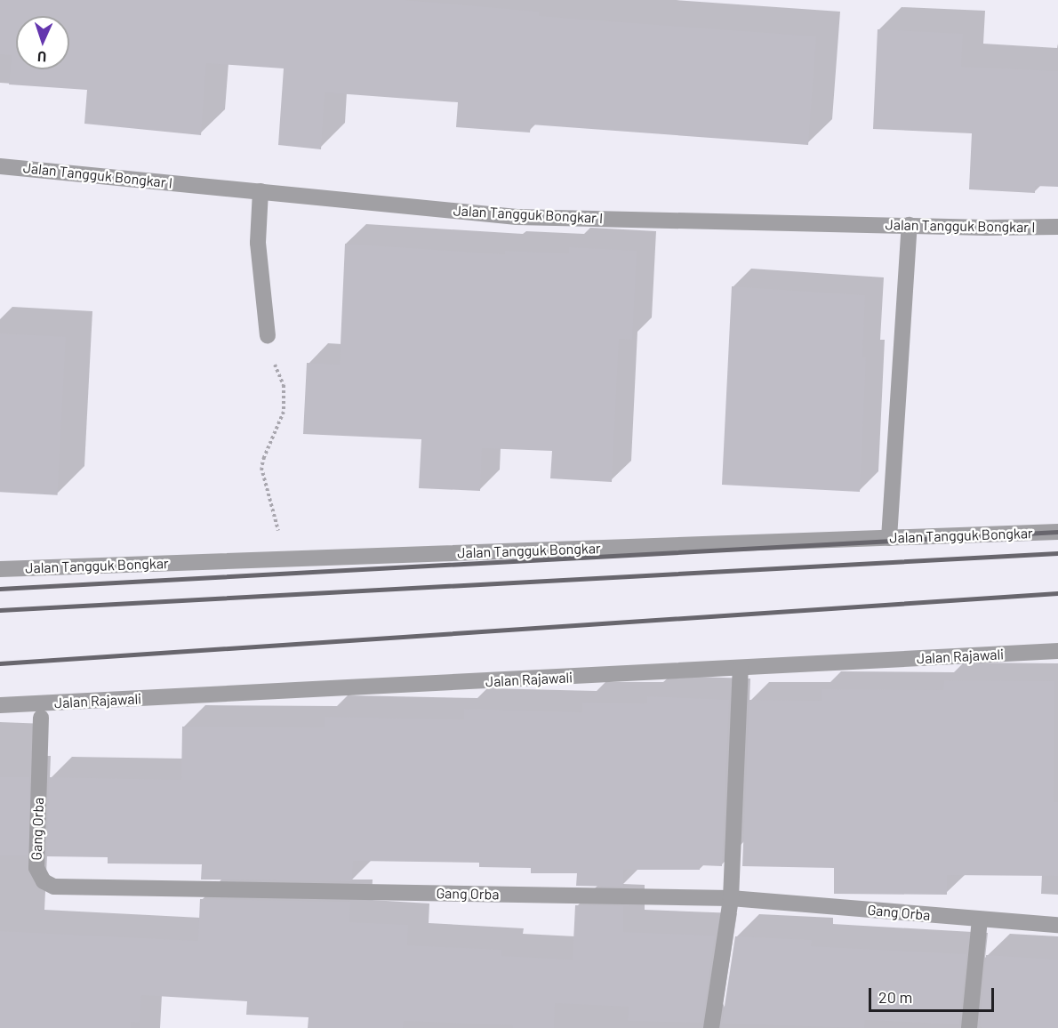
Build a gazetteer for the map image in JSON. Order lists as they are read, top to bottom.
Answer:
{
  "streets": {
    "street": [
      "Jalan Tangguk Bongkar I",
      "Jalan Tangguk Bongkar",
      "Jalan Rajawali",
      "Gang Orba"
    ]
  },
  "scale_bar": "20 m",
  "north": "bottom"
}
